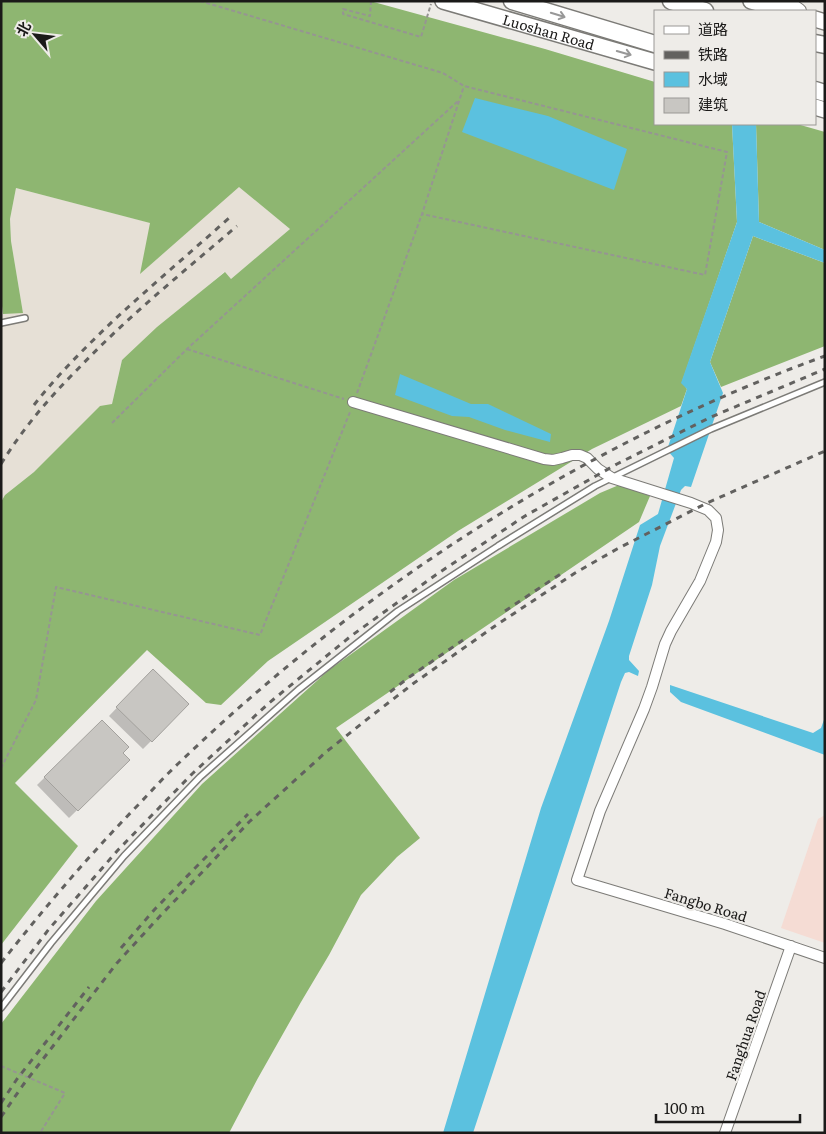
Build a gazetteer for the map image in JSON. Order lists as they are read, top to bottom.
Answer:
{
  "streets": {
    "main road": ["Luoshan Road"],
    "street": ["Fangbo Road", "Fanghua Road"]
  },
  "crossings": [
    ["Fangbo Road", "Fanghua Road"]
  ],
  "one_way": ["Luoshan Road"],
  "legend": [
    "道路",
    "铁路",
    "水域",
    "建筑"
  ],
  "scale_bar": "100 m",
  "north": "top left"
}
